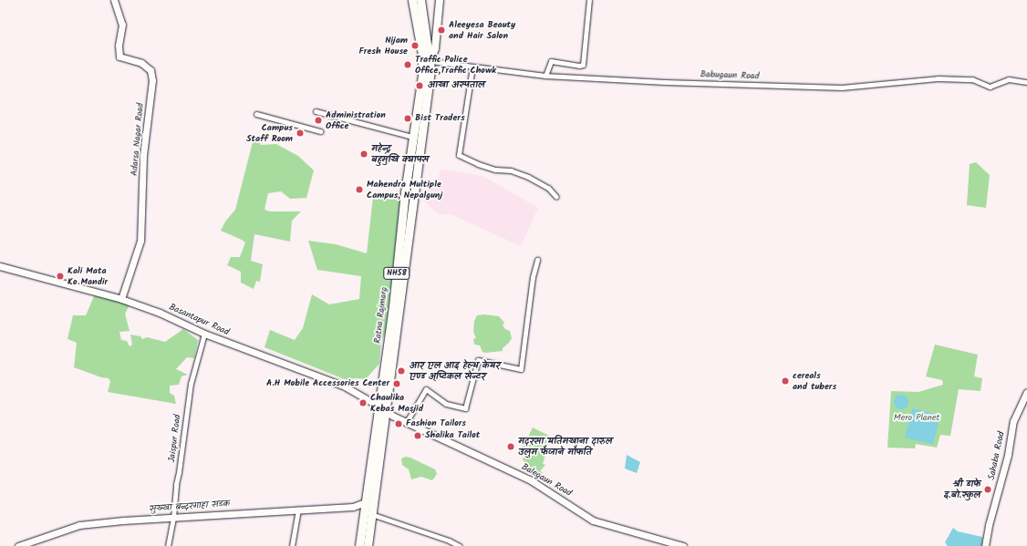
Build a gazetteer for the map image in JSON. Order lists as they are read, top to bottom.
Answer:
{
  "streets": {
    "highway": ["NH58", "Ratna Rajmarg"],
    "street": [
      "Babugaun Road",
      "Adarsa Nagar Road",
      "Basantapur Road",
      "Jaispur Road",
      "Sahaba Road",
      "Balegaun Road",
      "सुख्खा बन्दरगाहा सडक"
    ]
  },
  "crossings": [
    ["Babugaun Road", "Ratna Rajmarg"],
    ["Adarsa Nagar Road", "Basantapur Road"],
    ["Ratna Rajmarg", "Basantapur Road"],
    ["Ratna Rajmarg", "Balegaun Road"],
    ["Ratna Rajmarg", "सुख्खा बन्दरगाहा सडक"],
    ["Basantapur Road", "Jaispur Road"],
    ["Basantapur Road", "Balegaun Road"],
    ["Jaispur Road", "सुख्खा बन्दरगाहा सडक"]
  ],
  "parks": ["Mero Planet"],
  "places": [
    "Aleeyesa Beauty and Hair Salon",
    "Nijam Fresh House",
    "Traffic Police Office,Traffic Chowk",
    "आखा अस्पताल",
    "Bist Traders",
    "Administration Office",
    "Campus Staff Room",
    "महेन्द्र बहुमुखि क्यापस",
    "Mahendra Multiple Campus, Nepalgunj",
    "Kali Mata Ko Mandir",
    "आर एल आइ हेल्थ केयर एण्ड अ्प्टिकल सेन्टर",
    "cereals and tubers",
    "A.H Mobile Accessories Center",
    "Chaulika Kebas Masjid",
    "Fashion Tailors",
    "Shalika Tailot",
    "मदरसा यतिमखाना दारुल उलुम फैजाने माैफति",
    "श्री डाफे इ.बाे.स्कुल"
  ]
}
